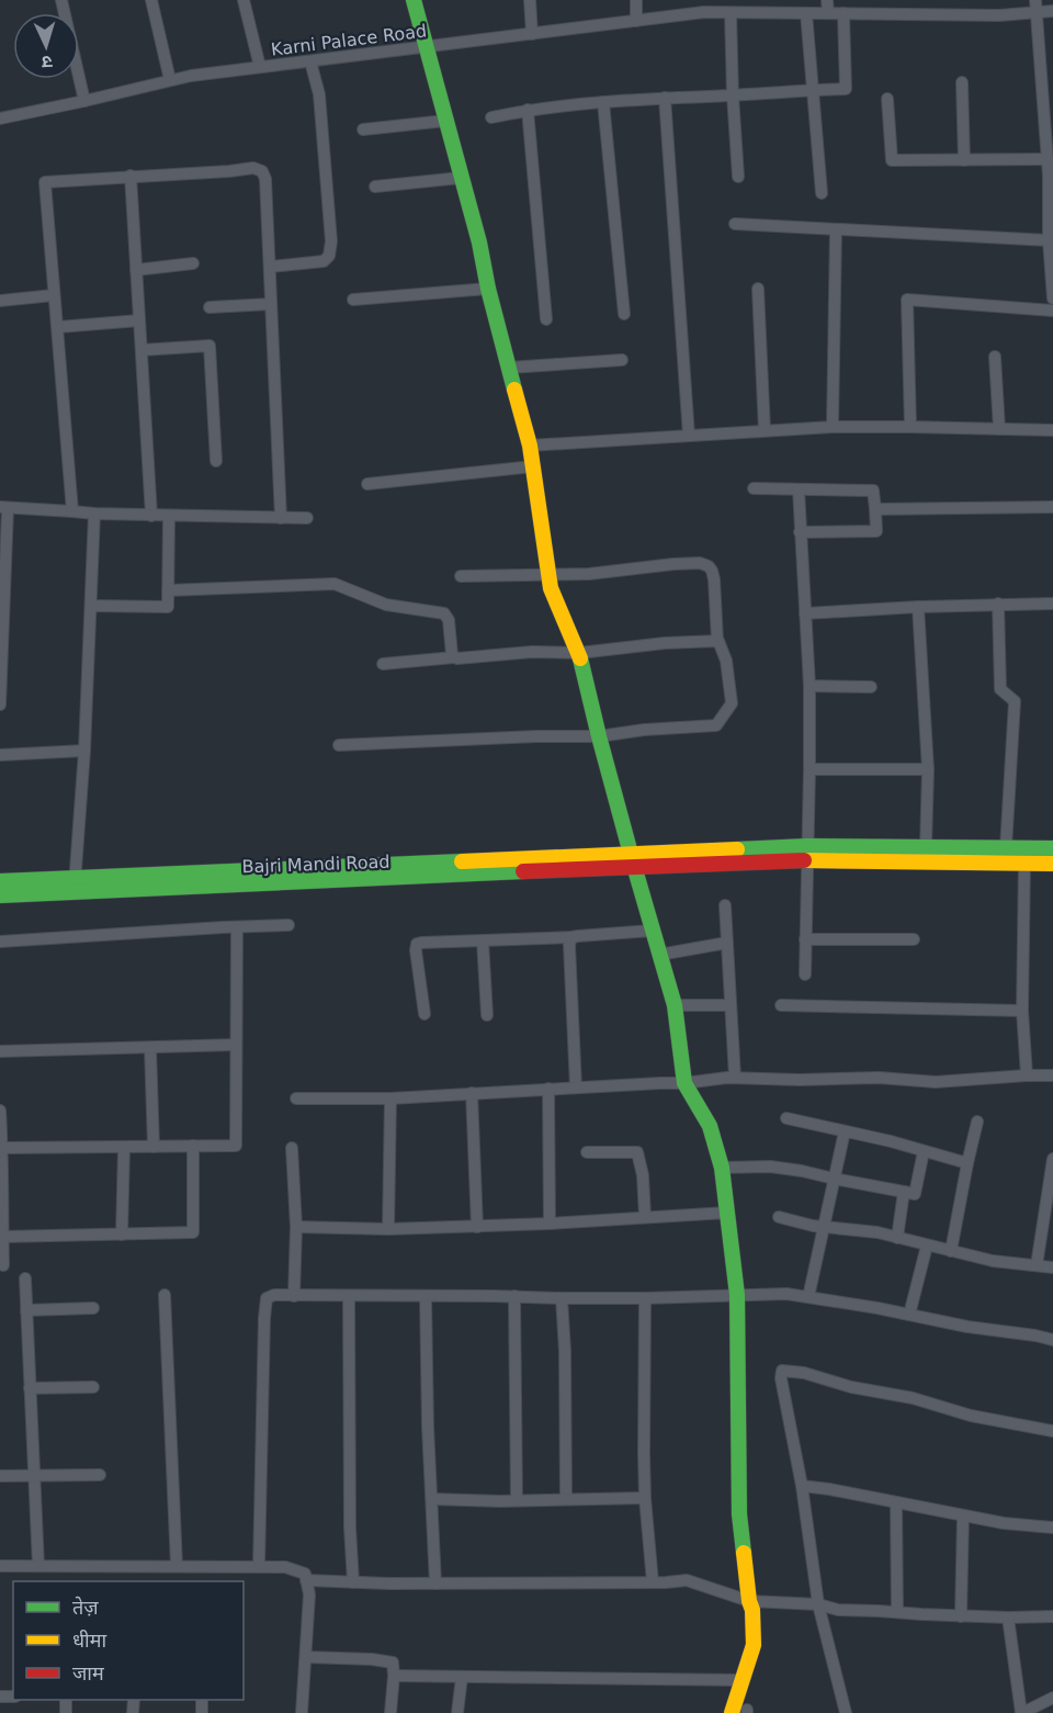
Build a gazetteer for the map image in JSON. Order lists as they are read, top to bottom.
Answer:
{
  "streets": {
    "street": ["Karni Palace Road", "Bajri Mandi Road"]
  },
  "legend": ["तेज़", "धीमा", "जाम"],
  "north": "bottom"
}
